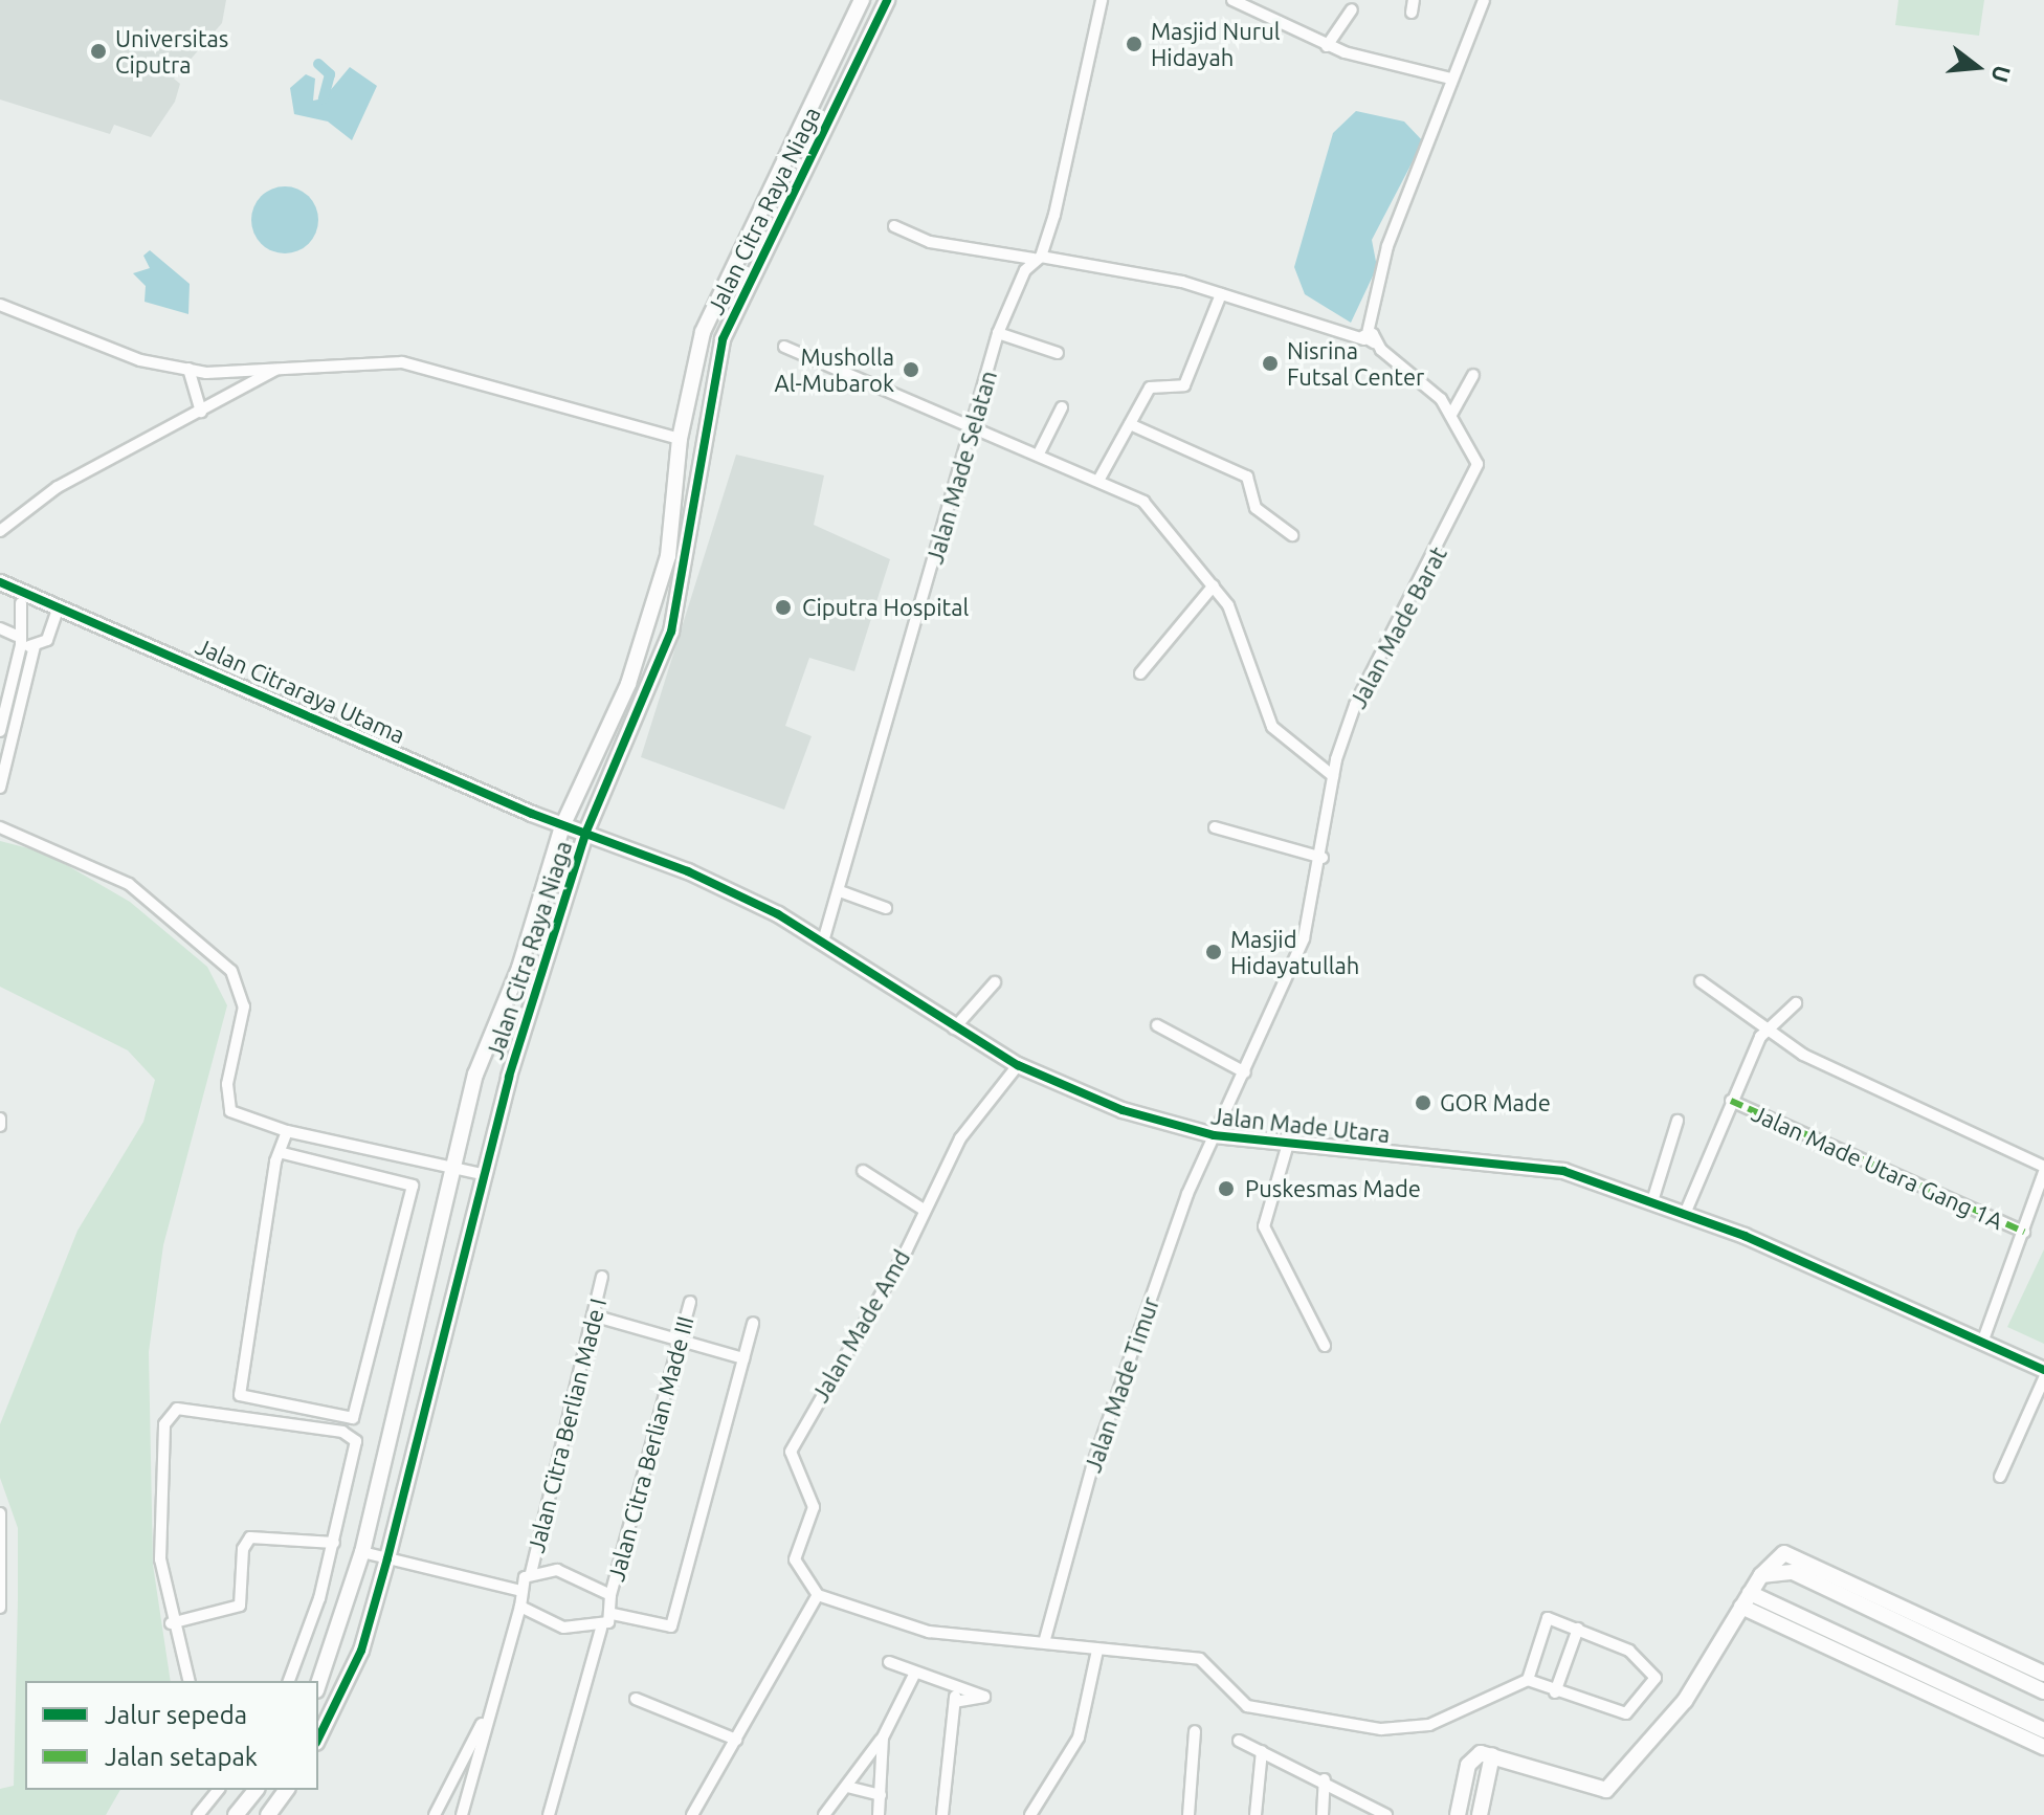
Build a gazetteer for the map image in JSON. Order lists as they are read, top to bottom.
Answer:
{
  "streets": {
    "street": [
      "Jalan Citra Raya Niaga",
      "Jalan Made Selatan",
      "Jalan Made Barat",
      "Jalan Citraraya Utama",
      "Jalan Made Utara",
      "Jalan Made Utara Gang 1A",
      "Jalan Made Amd",
      "Jalan Made Timur",
      "Jalan Citra Berlian Made I",
      "Jalan Citra Berlian Made III"
    ]
  },
  "crossings": [
    ["Jalan Citra Raya Niaga", "Jalan Citraraya Utama"],
    ["Jalan Citra Raya Niaga", "Jalan Made Utara"],
    ["Jalan Made Selatan", "Jalan Made Barat"],
    ["Jalan Made Selatan", "Jalan Made Utara"],
    ["Jalan Made Barat", "Jalan Made Utara"],
    ["Jalan Made Barat", "Jalan Made Timur"],
    ["Jalan Citraraya Utama", "Jalan Made Utara"],
    ["Jalan Made Utara", "Jalan Made Amd"],
    ["Jalan Made Utara", "Jalan Made Timur"]
  ],
  "places": [
    "Masjid Nurul Hidayah",
    "Universitas Ciputra",
    "Nisrina Futsal Center",
    "Musholla Al-Mubarok",
    "Ciputra Hospital",
    "Masjid Hidayatullah",
    "GOR Made",
    "Puskesmas Made"
  ],
  "legend": ["Jalur sepeda", "Jalan setapak"],
  "north": "right"
}
